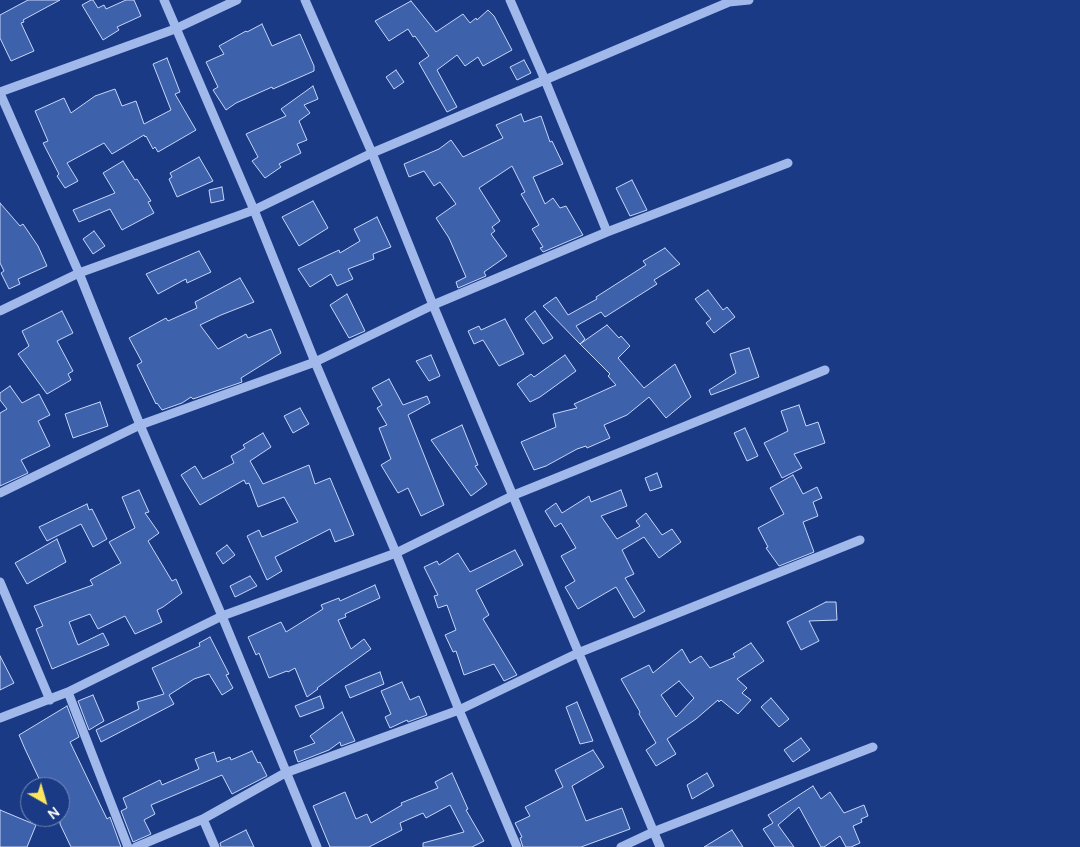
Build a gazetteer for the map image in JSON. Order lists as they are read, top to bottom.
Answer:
{
  "north": "bottom right"
}
